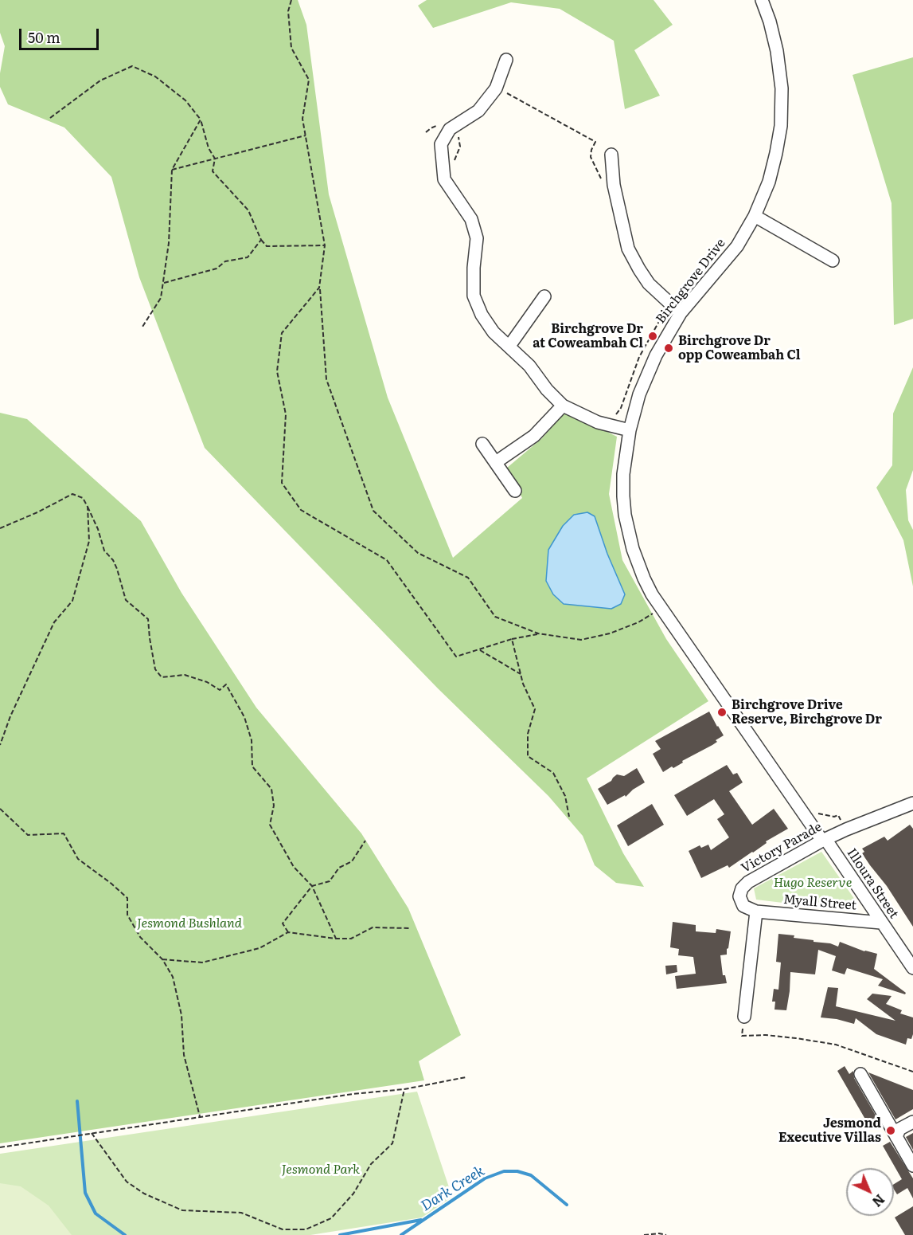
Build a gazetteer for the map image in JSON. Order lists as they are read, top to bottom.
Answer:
{
  "streets": {
    "street": [
      "Birchgrove Drive",
      "Victory Parade",
      "Illoura Street",
      "Myall Street"
    ]
  },
  "crossings": [
    ["Birchgrove Drive", "Victory Parade"],
    ["Birchgrove Drive", "Illoura Street"],
    ["Victory Parade", "Illoura Street"],
    ["Victory Parade", "Myall Street"],
    ["Illoura Street", "Myall Street"]
  ],
  "water": ["Dark Creek"],
  "parks": ["Hugo Reserve", "Jesmond Bushland", "Jesmond Park"],
  "places": [
    "Birchgrove Dr at Coweambah Cl",
    "Birchgrove Dr opp Coweambah Cl",
    "Birchgrove Drive Reserve, Birchgrove Dr",
    "Jesmond Executive Villas"
  ],
  "scale_bar": "50 m",
  "north": "bottom right"
}
